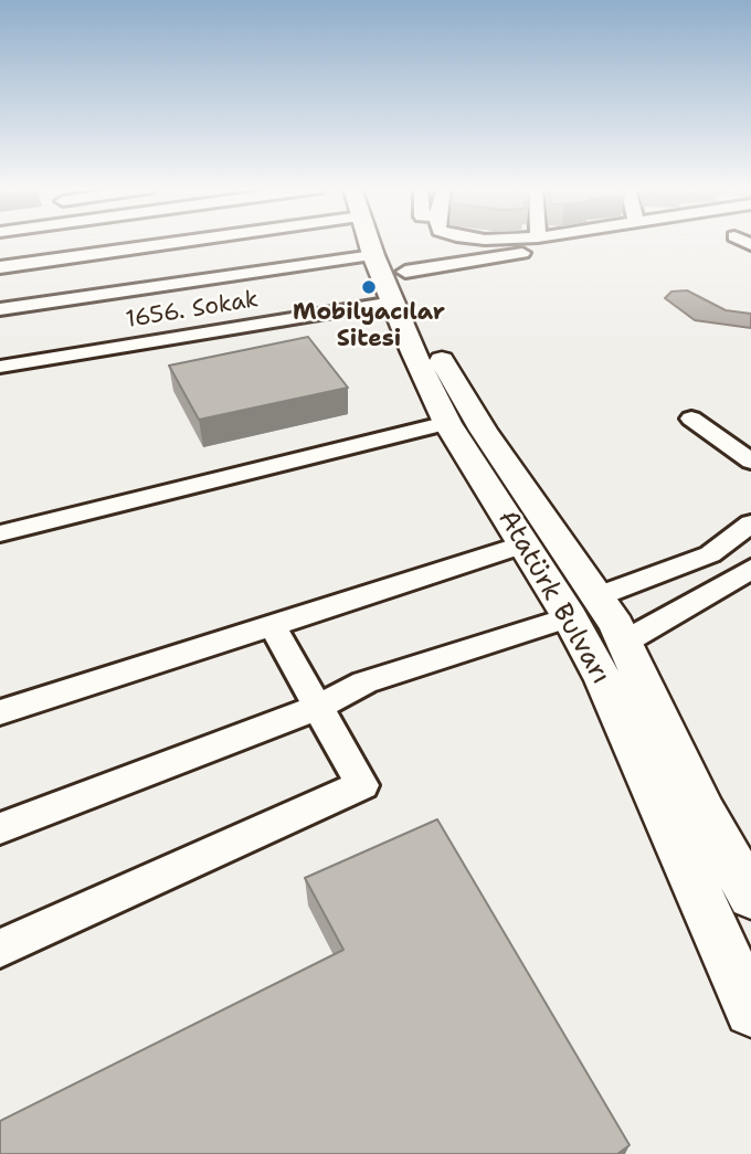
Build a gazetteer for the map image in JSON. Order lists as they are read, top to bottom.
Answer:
{
  "streets": {
    "main road": ["Atatürk Bulvarı"],
    "street": ["1656. Sokak"]
  },
  "crossings": [
    ["1656. Sokak", "Atatürk Bulvarı"]
  ],
  "places": ["Mobilyacılar Sitesi"]
}
